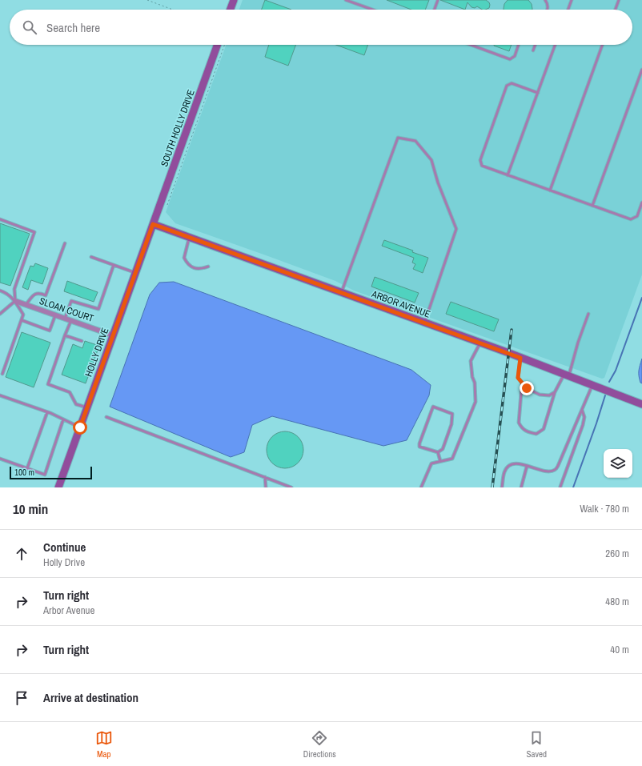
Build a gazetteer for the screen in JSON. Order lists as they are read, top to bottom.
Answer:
{
  "streets": {
    "street": [
      "SOUTH HOLLY DRIVE",
      "ARBOR AVENUE",
      "SLOAN COURT",
      "HOLLY DRIVE"
    ]
  },
  "crossings": [
    ["SOUTH HOLLY DRIVE", "ARBOR AVENUE"],
    ["SOUTH HOLLY DRIVE", "HOLLY DRIVE"],
    ["ARBOR AVENUE", "HOLLY DRIVE"],
    ["SLOAN COURT", "HOLLY DRIVE"]
  ],
  "scale_bar": "100 m",
  "page": {
    "search": "Search here",
    "scale": "100 m",
    "heading": ["10 min", "Walk · 780 m"],
    "list": [
      ["Continue", "Holly Drive", "260 m"],
      ["Turn right", "Arbor Avenue", "480 m"],
      ["Turn right", "40 m"],
      "Arrive at destination"
    ],
    "nav": ["Map", "Directions", "Saved"]
  }
}
